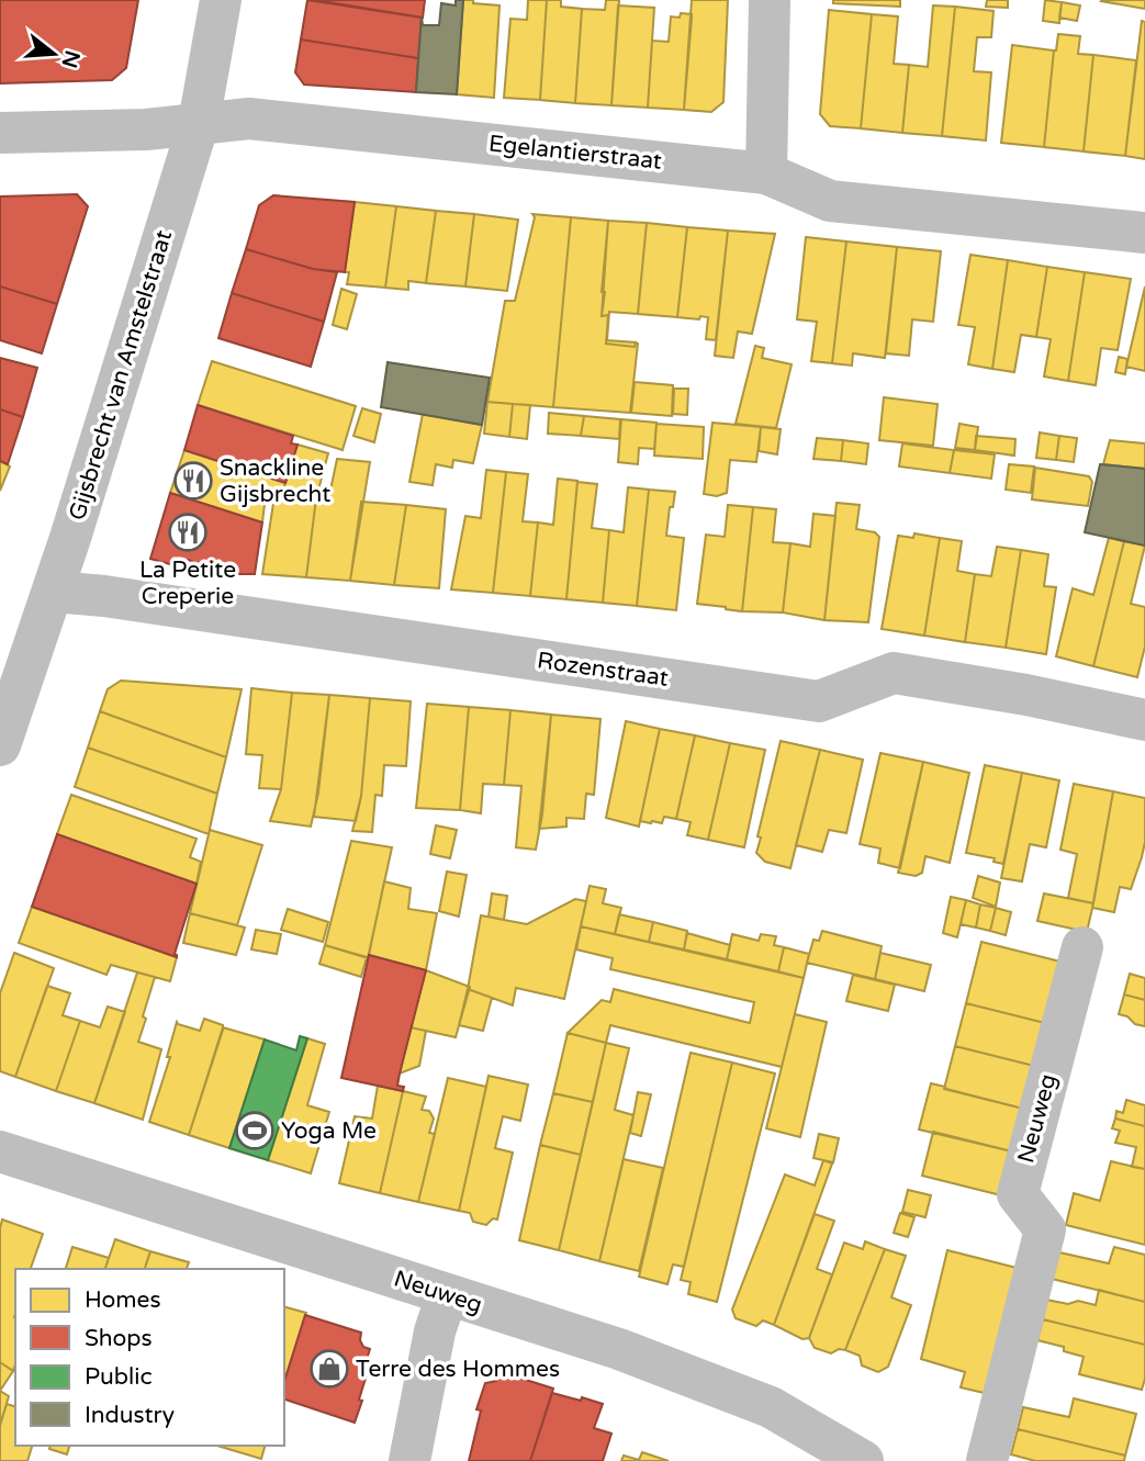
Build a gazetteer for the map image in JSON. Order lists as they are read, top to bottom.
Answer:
{
  "streets": {
    "street": [
      "Egelantierstraat",
      "Gijsbrecht van Amstelstraat",
      "Rozenstraat",
      "Neuweg"
    ]
  },
  "crossings": [
    ["Egelantierstraat", "Gijsbrecht van Amstelstraat"],
    ["Gijsbrecht van Amstelstraat", "Rozenstraat"]
  ],
  "places": {
    "restaurant": ["Snackline Gijsbrecht", "La Petite Creperie"],
    "sports": ["Yoga Me"],
    "shop": ["Terre des Hommes"]
  },
  "legend": [
    "Homes",
    "Shops",
    "Public",
    "Industry"
  ],
  "north": "right"
}
